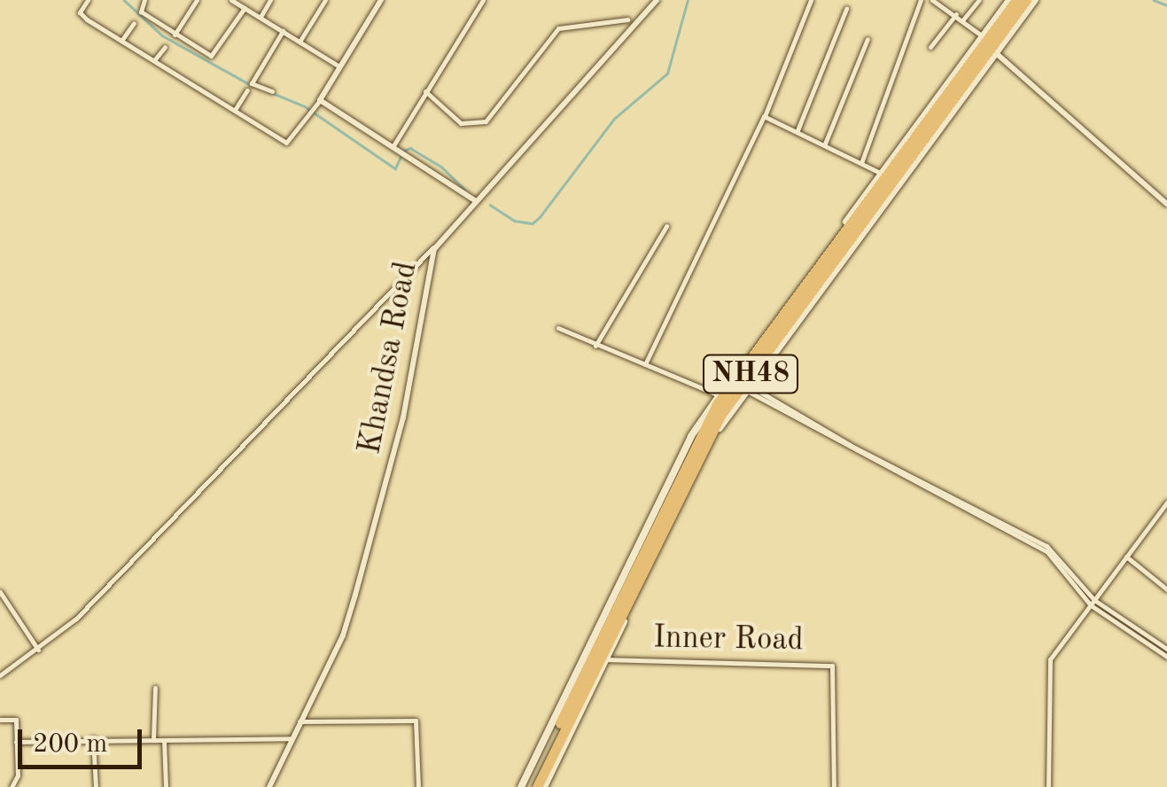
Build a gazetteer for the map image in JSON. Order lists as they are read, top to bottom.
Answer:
{
  "streets": {
    "highway": ["NH48"],
    "street": ["Khandsa Road", "Inner Road"]
  },
  "scale_bar": "200 m"
}
